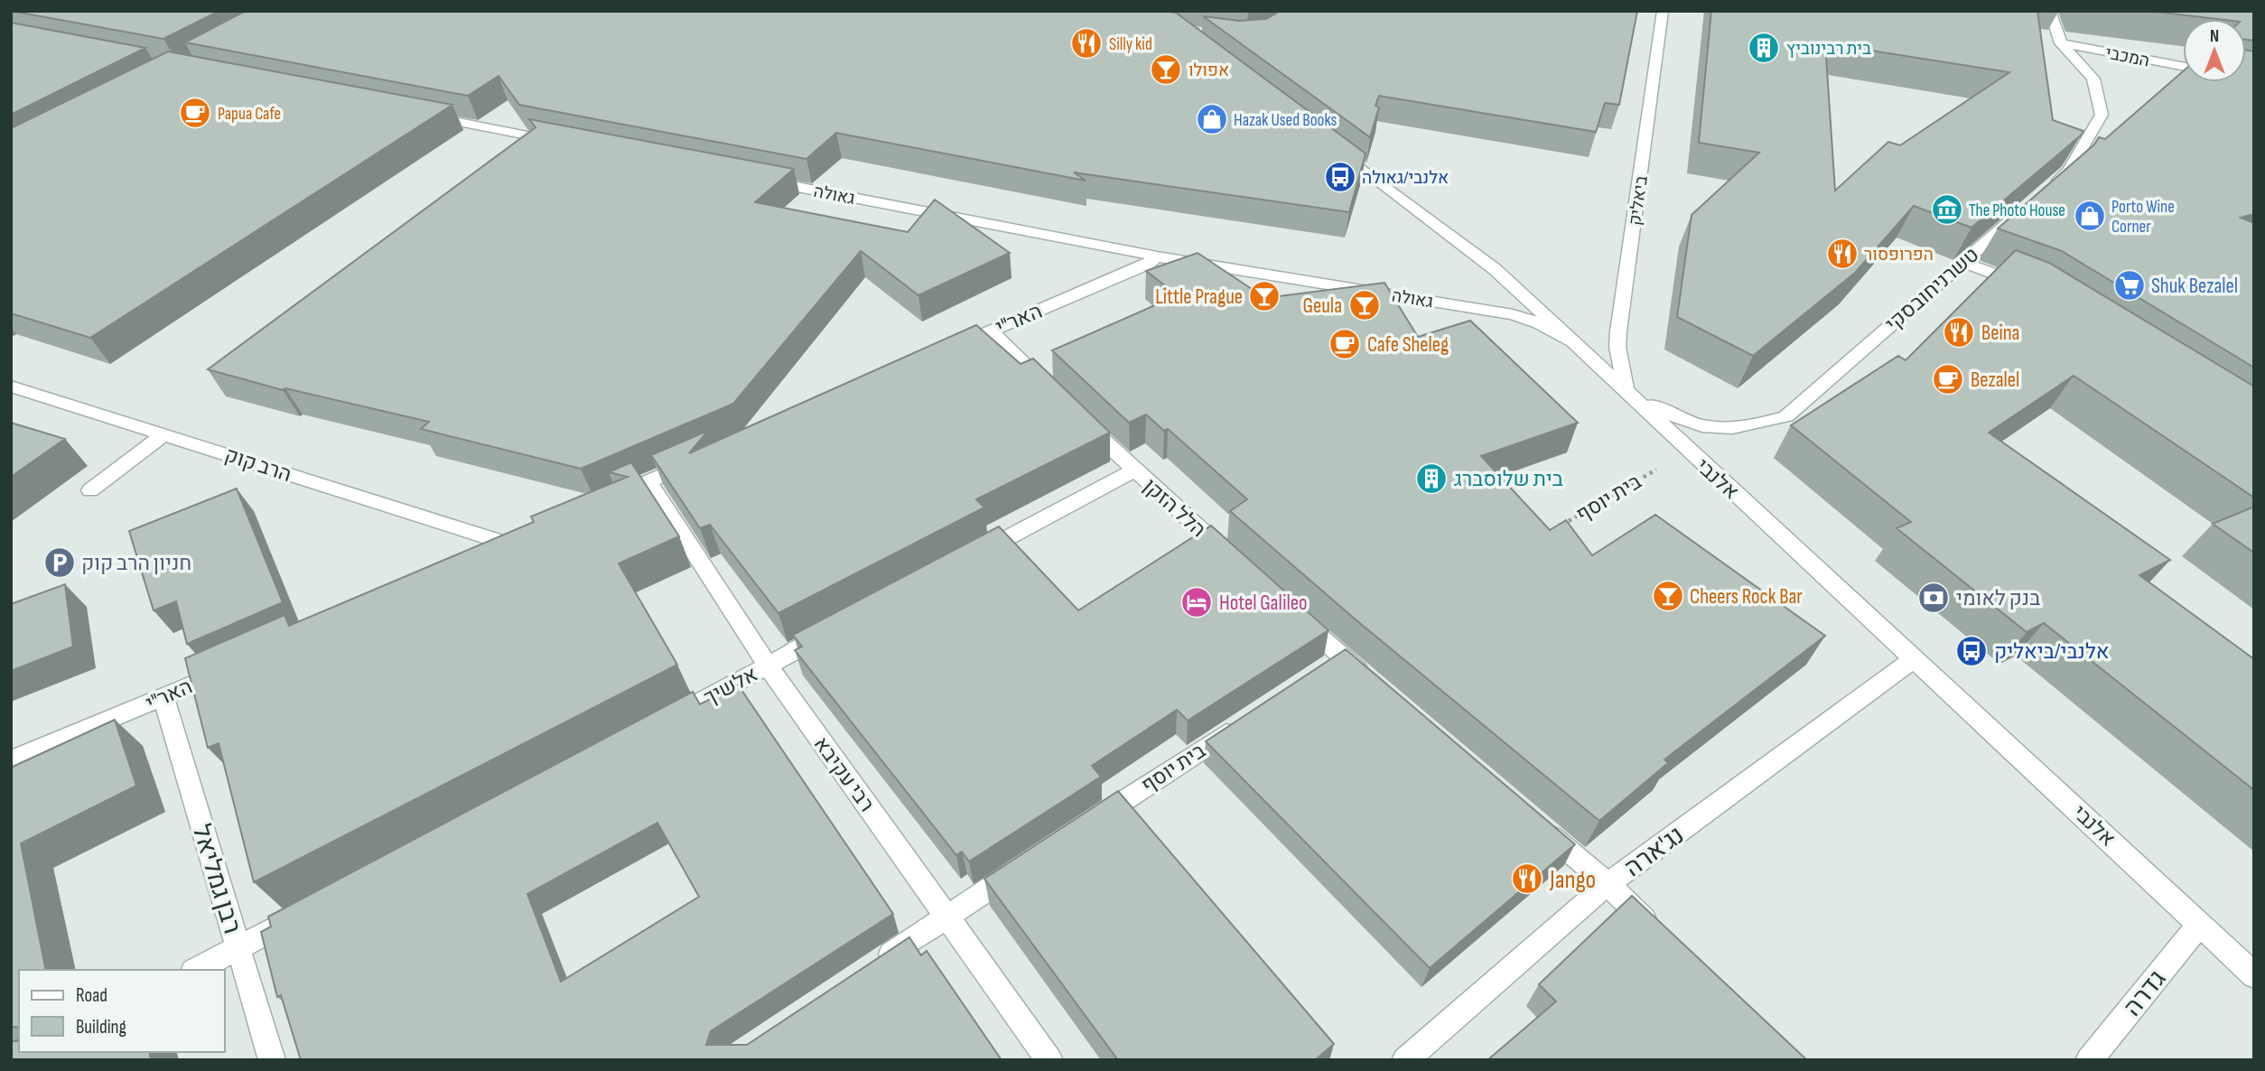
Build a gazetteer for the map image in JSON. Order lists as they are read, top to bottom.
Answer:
{
  "streets": {
    "street": [
      "המכבי",
      "גאולה",
      "ביאליק",
      "טשרניחובסקי",
      "האר\"י",
      "הרב קוק",
      "אלנבי",
      "בית יוסף",
      "הלל הזקן",
      "אלשיך",
      "רבי עקיבא",
      "נג'ארה",
      "רבן גמליאל",
      "גדרה"
    ]
  },
  "crossings": [
    ["גאולה", "האר\"י"],
    ["גאולה", "אלנבי"],
    ["ביאליק", "טשרניחובסקי"],
    ["ביאליק", "אלנבי"],
    ["טשרניחובסקי", "אלנבי"],
    ["האר\"י", "רבן גמליאל"],
    ["אלנבי", "בית יוסף"],
    ["אלנבי", "נג'ארה"],
    ["אלנבי", "גדרה"],
    ["אלשיך", "רבי עקיבא"]
  ],
  "places": {
    "restaurant": [
      "Silly kid",
      "הפרופסור",
      "Beina",
      "Jango"
    ],
    "building": ["בית רבינוביץ", "בית שלוסברג"],
    "bar": [
      "אפולו",
      "Little Prague",
      "Geula",
      "Cheers Rock Bar"
    ],
    "cafe": ["Papua Cafe", "Cafe Sheleg", "Bezalel"],
    "shop": ["Hazak Used Books", "Porto Wine Corner"],
    "bus stop": ["אלנבי/גאולה", "אלנבי/ביאליק"],
    "museum": ["The Photo House"],
    "supermarket": ["Shuk Bezalel"],
    "parking": ["חניון הרב קוק"],
    "bank": ["בנק לאומי"],
    "hotel": ["Hotel Galileo"]
  },
  "legend": ["Road", "Building"],
  "north": "top"
}
